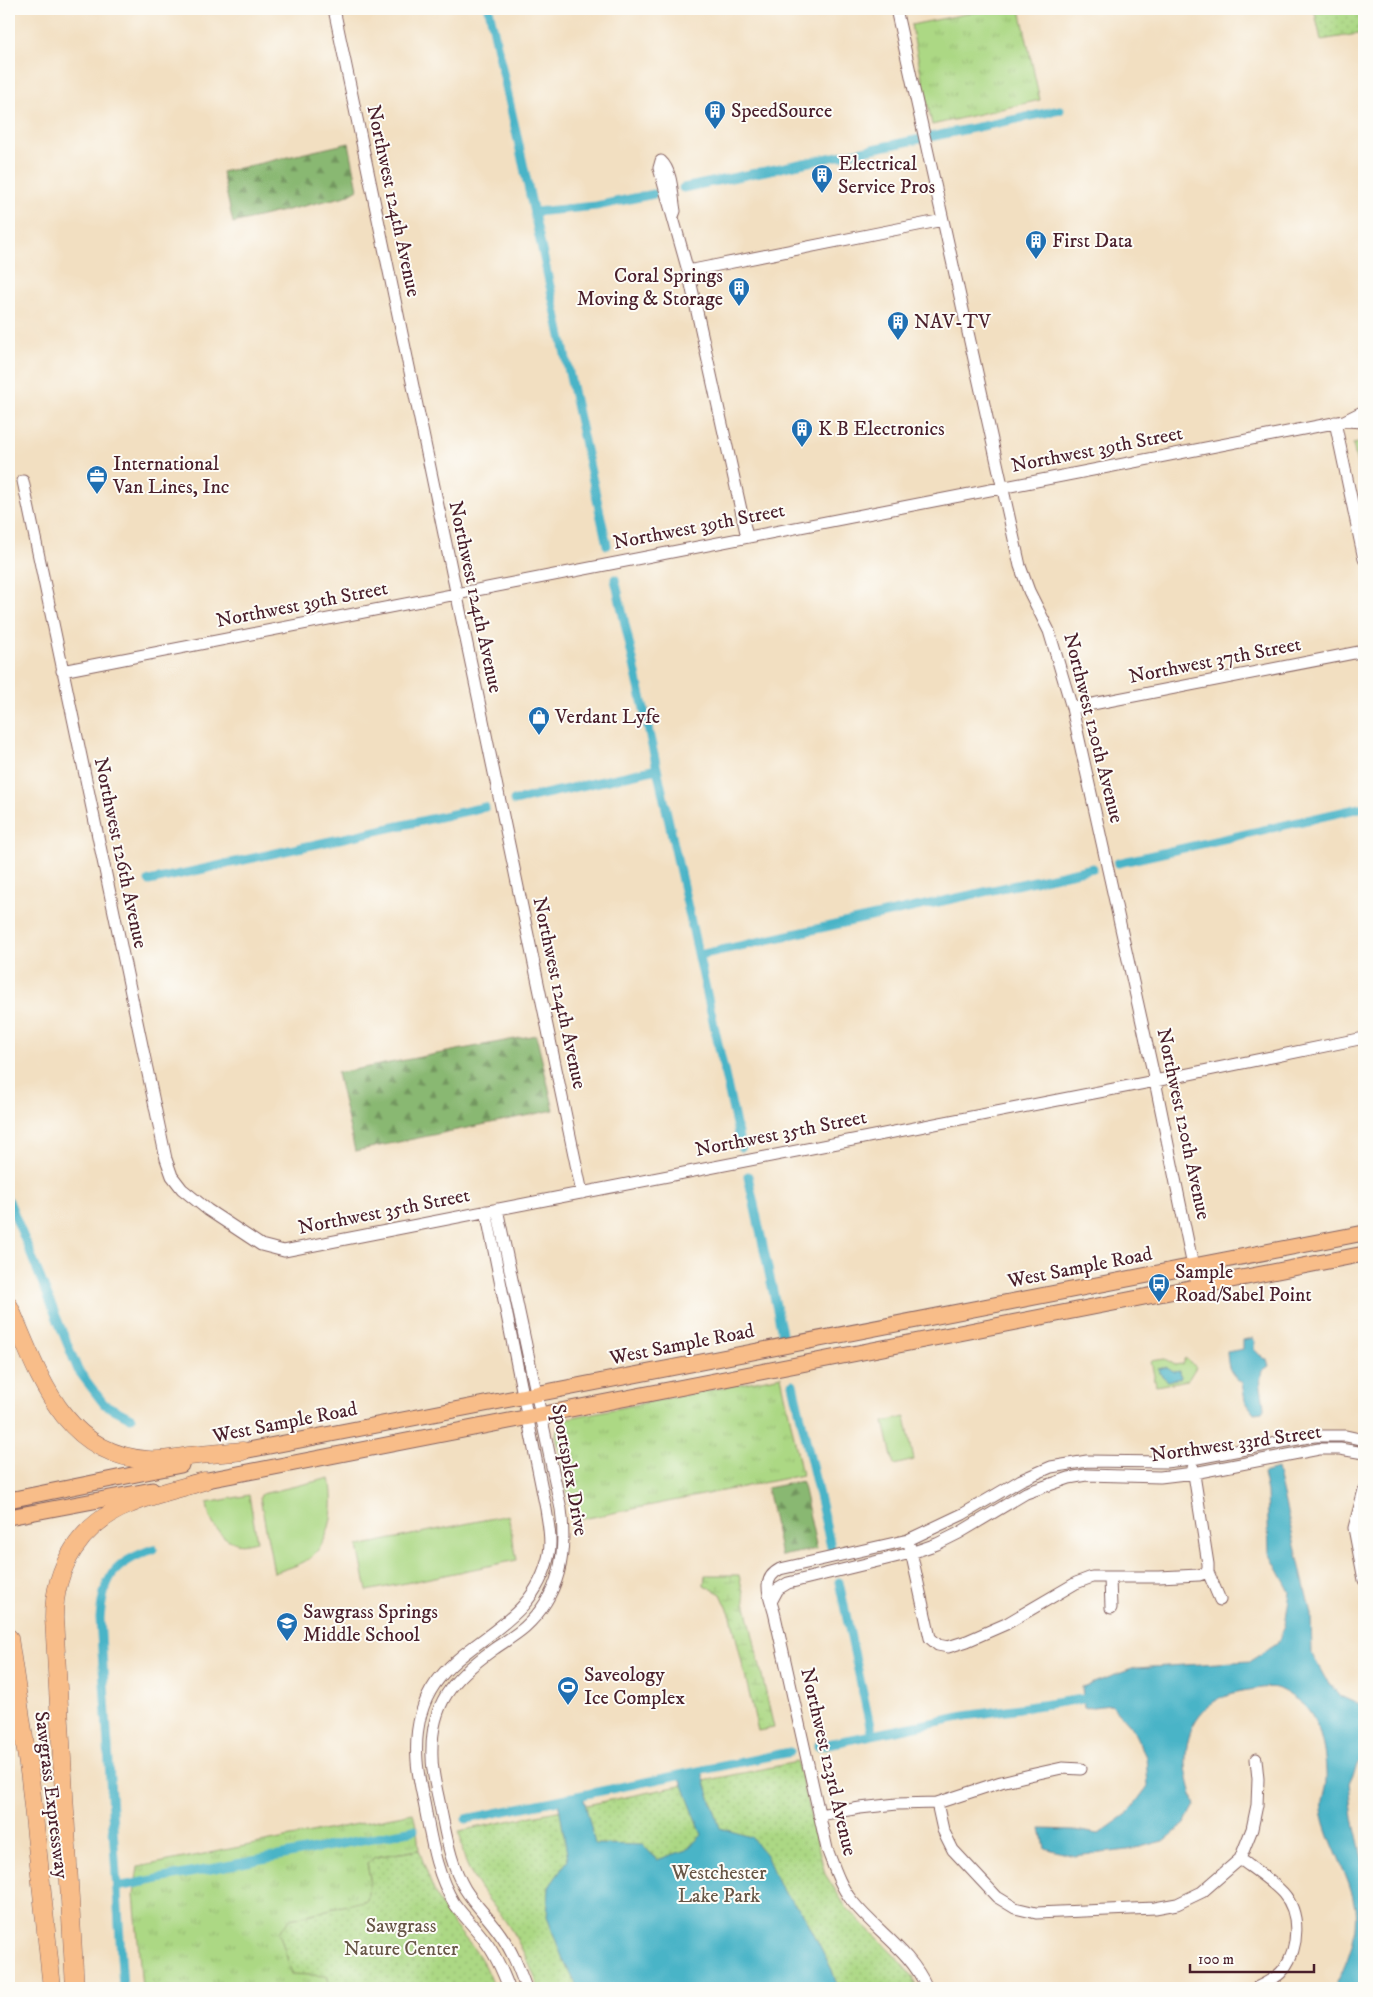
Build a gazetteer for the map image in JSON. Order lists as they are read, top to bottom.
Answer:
{
  "streets": {
    "highway": ["Sawgrass Expressway"],
    "main road": ["West Sample Road"],
    "street": [
      "Northwest 124th Avenue",
      "Northwest 39th Street",
      "Northwest 37th Street",
      "Northwest 120th Avenue",
      "Northwest 126th Avenue",
      "Northwest 35th Street",
      "Northwest 33rd Street",
      "Sportsplex Drive",
      "Northwest 123rd Avenue"
    ]
  },
  "crossings": [
    ["Northwest 124th Avenue", "Northwest 39th Street"],
    ["Northwest 124th Avenue", "Northwest 35th Street"],
    ["Northwest 39th Street", "Northwest 120th Avenue"],
    ["Northwest 39th Street", "Northwest 126th Avenue"],
    ["Northwest 37th Street", "Northwest 120th Avenue"],
    ["Northwest 120th Avenue", "Northwest 35th Street"],
    ["Northwest 120th Avenue", "West Sample Road"],
    ["Northwest 126th Avenue", "Northwest 35th Street"],
    ["West Sample Road", "Sportsplex Drive"],
    ["Northwest 33rd Street", "Northwest 123rd Avenue"]
  ],
  "parks": ["Westchester Lake Park", "Sawgrass Nature Center"],
  "places": {
    "building": [
      "SpeedSource",
      "Electrical Service Pros",
      "First Data",
      "Coral Springs Moving & Storage",
      "NAV-TV",
      "K B Electronics"
    ],
    "office": ["International Van Lines, Inc"],
    "shop": ["Verdant Lyfe"],
    "bus stop": ["Sample Road/Sabel Point"],
    "school or university": ["Sawgrass Springs Middle School"],
    "sports": ["Saveology Ice Complex"]
  },
  "scale_bar": "100 m"
}
